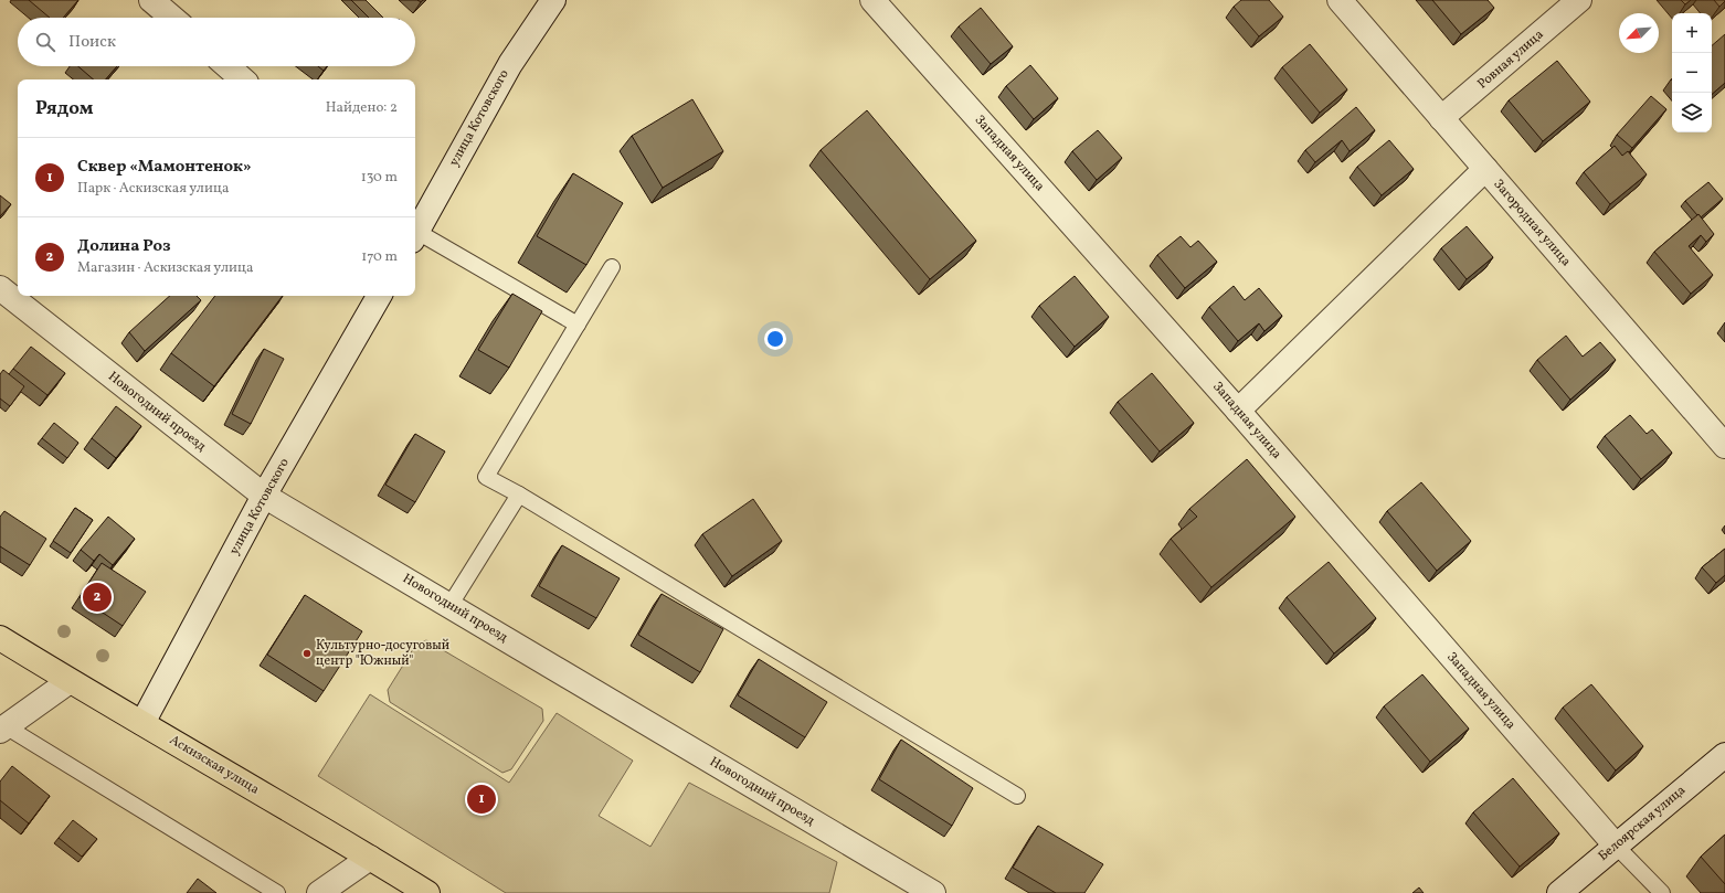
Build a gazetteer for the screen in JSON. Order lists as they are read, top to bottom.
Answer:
{
  "streets": {
    "main road": ["Аскизская улица"],
    "street": [
      "Ровная улица",
      "улица Котовского",
      "Западная улица",
      "Загородная улица",
      "Новогодний проезд",
      "Белоярская улица"
    ]
  },
  "crossings": [
    ["Ровная улица", "Загородная улица"],
    ["улица Котовского", "Новогодний проезд"],
    ["улица Котовского", "Аскизская улица"],
    ["Западная улица", "Белоярская улица"]
  ],
  "places": ["Культурно-досуговый центр \"Южный\""],
  "north": "bottom left",
  "page": {
    "map_buttons": ["+", "−"],
    "search": "Поиск",
    "heading": ["Рядом", "Найдено: 2"],
    "list": [
      {
        "mark": "1",
        "name": "Сквер «Мамонтенок»",
        "note": "Парк · Аскизская улица",
        "value": "130 m"
      },
      {
        "mark": "2",
        "name": "Долина Роз",
        "note": "Магазин · Аскизская улица",
        "value": "170 m"
      }
    ],
    "pins": ["2", "1"]
  }
}
